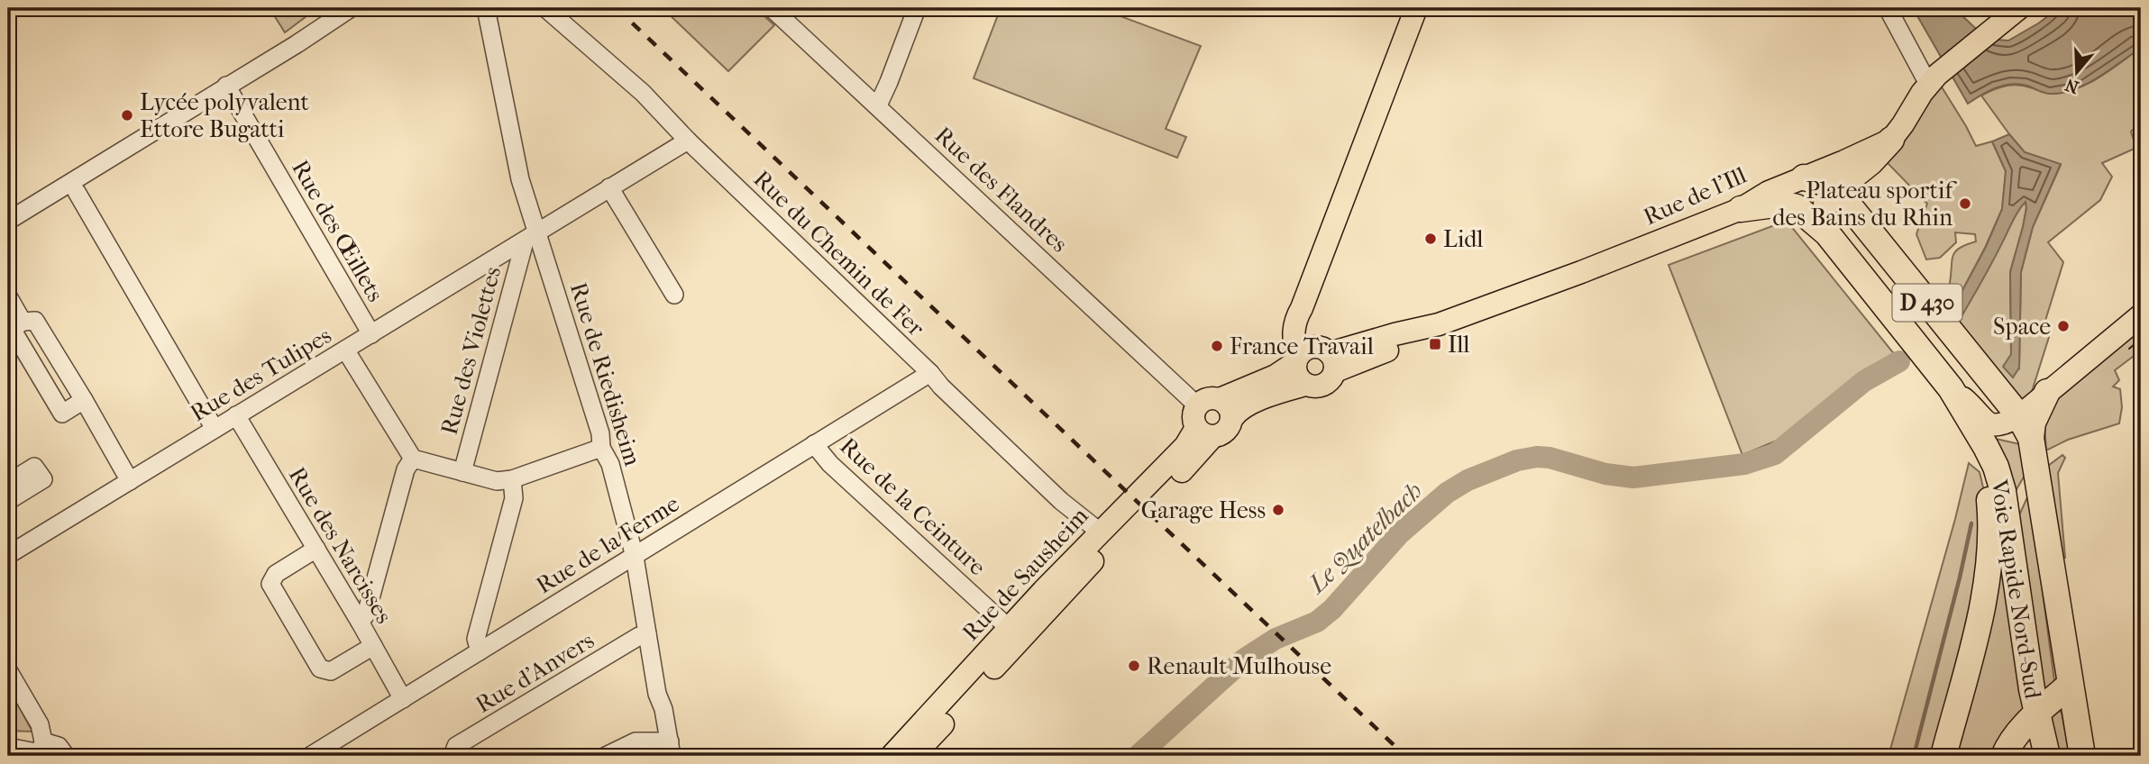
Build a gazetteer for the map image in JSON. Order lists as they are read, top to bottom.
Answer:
{
  "streets": {
    "highway": ["D 430", "Voie Rapide Nord-Sud"],
    "main road": ["Rue de l'Ill", "Rue de Sausheim"],
    "street": [
      "Rue des Flandres",
      "Rue des Œillets",
      "Rue du Chemin de Fer",
      "Rue des Violettes",
      "Rue des Tulipes",
      "Rue de Riedisheim",
      "Rue de la Ceinture",
      "Rue de la Ferme",
      "Rue des Narcisses",
      "Rue d'Anvers"
    ]
  },
  "crossings": [
    ["Rue des Flandres", "Rue de Sausheim"],
    ["Rue de l'Ill", "D 430"],
    ["Rue de l'Ill", "Voie Rapide Nord-Sud"],
    ["Rue des Œillets", "Rue des Tulipes"],
    ["Rue du Chemin de Fer", "Rue des Tulipes"],
    ["Rue du Chemin de Fer", "Rue de la Ferme"],
    ["Rue du Chemin de Fer", "Rue de Sausheim"],
    ["D 430", "Voie Rapide Nord-Sud"],
    ["Rue des Violettes", "Rue des Tulipes"],
    ["Rue des Violettes", "Rue de Riedisheim"],
    ["Rue des Tulipes", "Rue de Riedisheim"],
    ["Rue des Tulipes", "Rue des Narcisses"],
    ["Rue de Riedisheim", "Rue de la Ferme"],
    ["Rue de Riedisheim", "Rue d'Anvers"],
    ["Rue de la Ceinture", "Rue de la Ferme"],
    ["Rue de la Ceinture", "Rue de Sausheim"],
    ["Rue de la Ferme", "Rue des Narcisses"]
  ],
  "water": ["Le Quatelbach"],
  "places": {
    "other": [
      "Lycée polyvalent Ettore Bugatti",
      "Plateau sportif des Bains du Rhin",
      "Lidl",
      "Space",
      "France Travail",
      "Garage Hess",
      "Renault Mulhouse"
    ],
    "transit": ["Ill"]
  },
  "north": "bottom"
}
